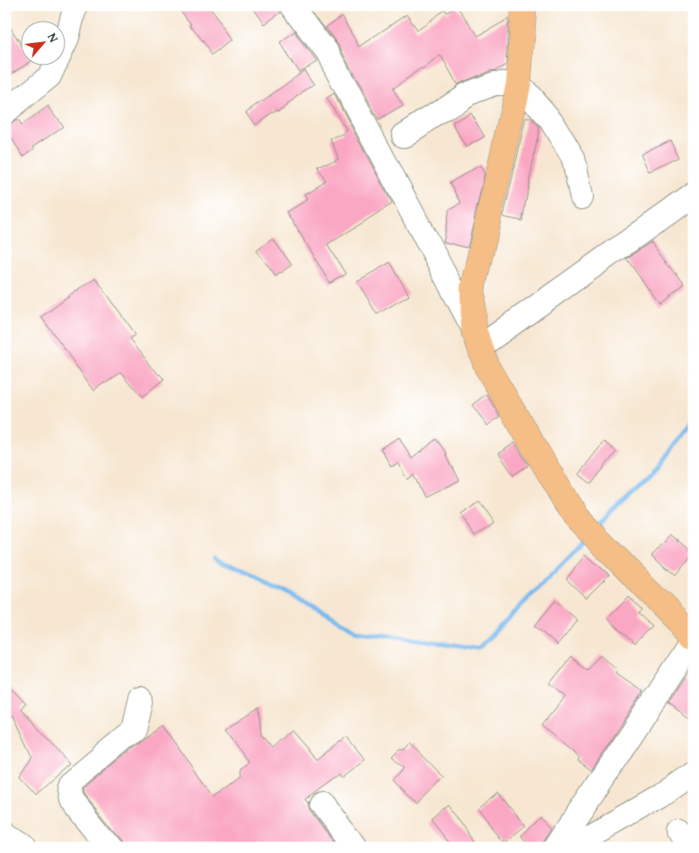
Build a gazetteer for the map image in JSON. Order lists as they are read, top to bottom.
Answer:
{
  "north": "top right"
}
